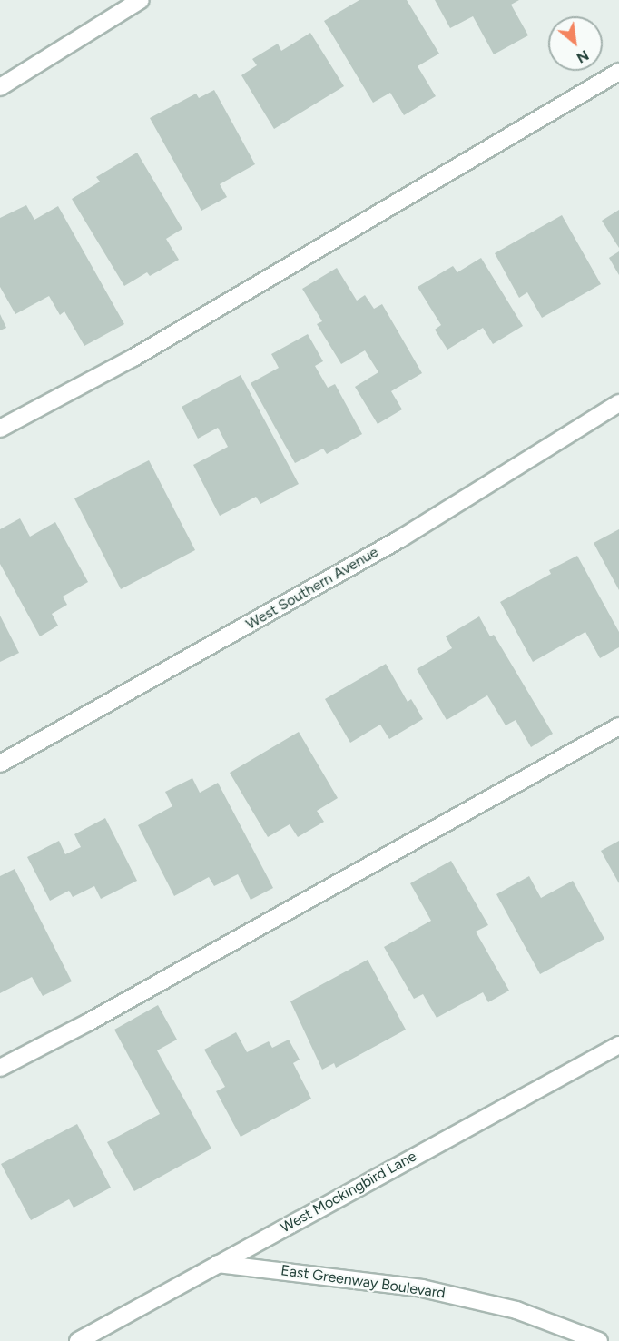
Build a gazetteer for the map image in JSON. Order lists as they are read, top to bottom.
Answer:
{
  "streets": {
    "street": ["West Southern Avenue", "West Mockingbird Lane", "East Greenway Boulevard"]
  },
  "crossings": [
    ["West Mockingbird Lane", "East Greenway Boulevard"]
  ],
  "north": "bottom right"
}
